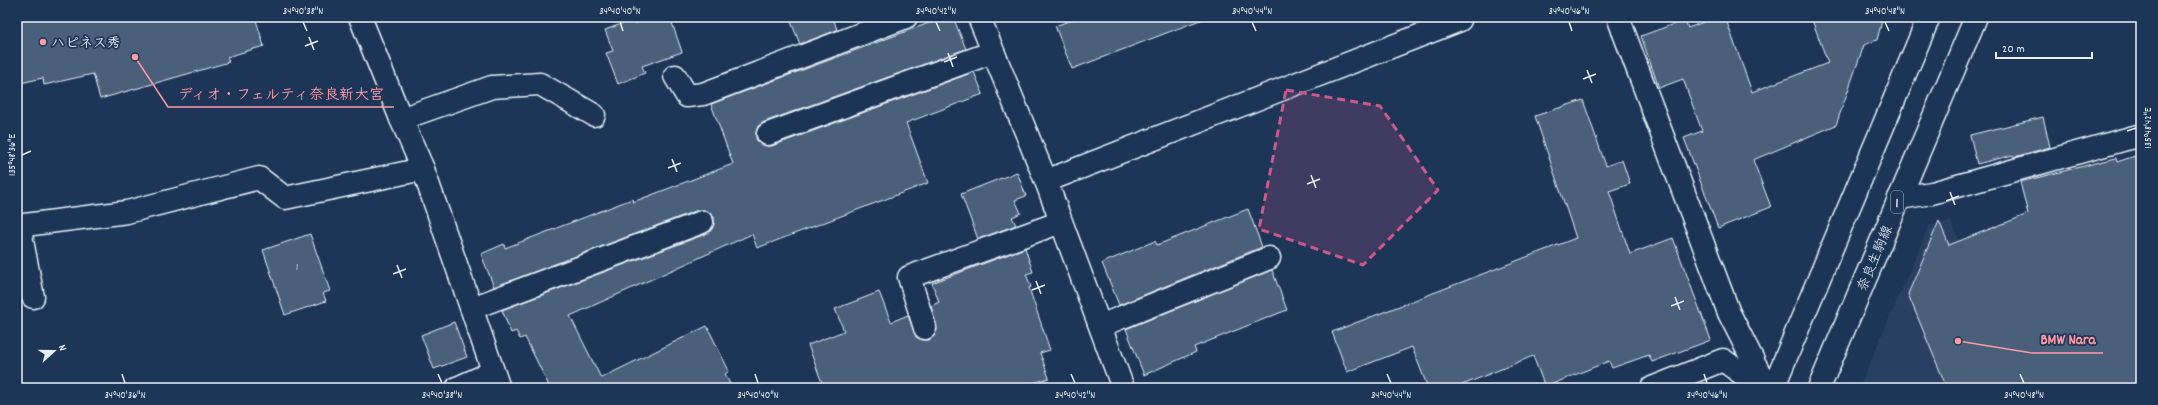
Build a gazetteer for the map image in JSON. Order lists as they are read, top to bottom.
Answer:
{
  "streets": {
    "street": ["1", "奈良生駒線"]
  },
  "places": ["ハピネス秀", "ディオ・フェルティ奈良新大宮", "BMW Nara"],
  "house_numbers": ["1"],
  "scale_bar": "20 m",
  "north": "right",
  "coordinates": [
    "34°40'38\"N",
    "34°40'40\"N",
    "34°40'42\"N",
    "34°40'44\"N",
    "34°40'46\"N",
    "34°40'48\"N",
    "135°48'42\"E",
    "135°48'36\"E",
    "34°40'36\"N"
  ]
}
